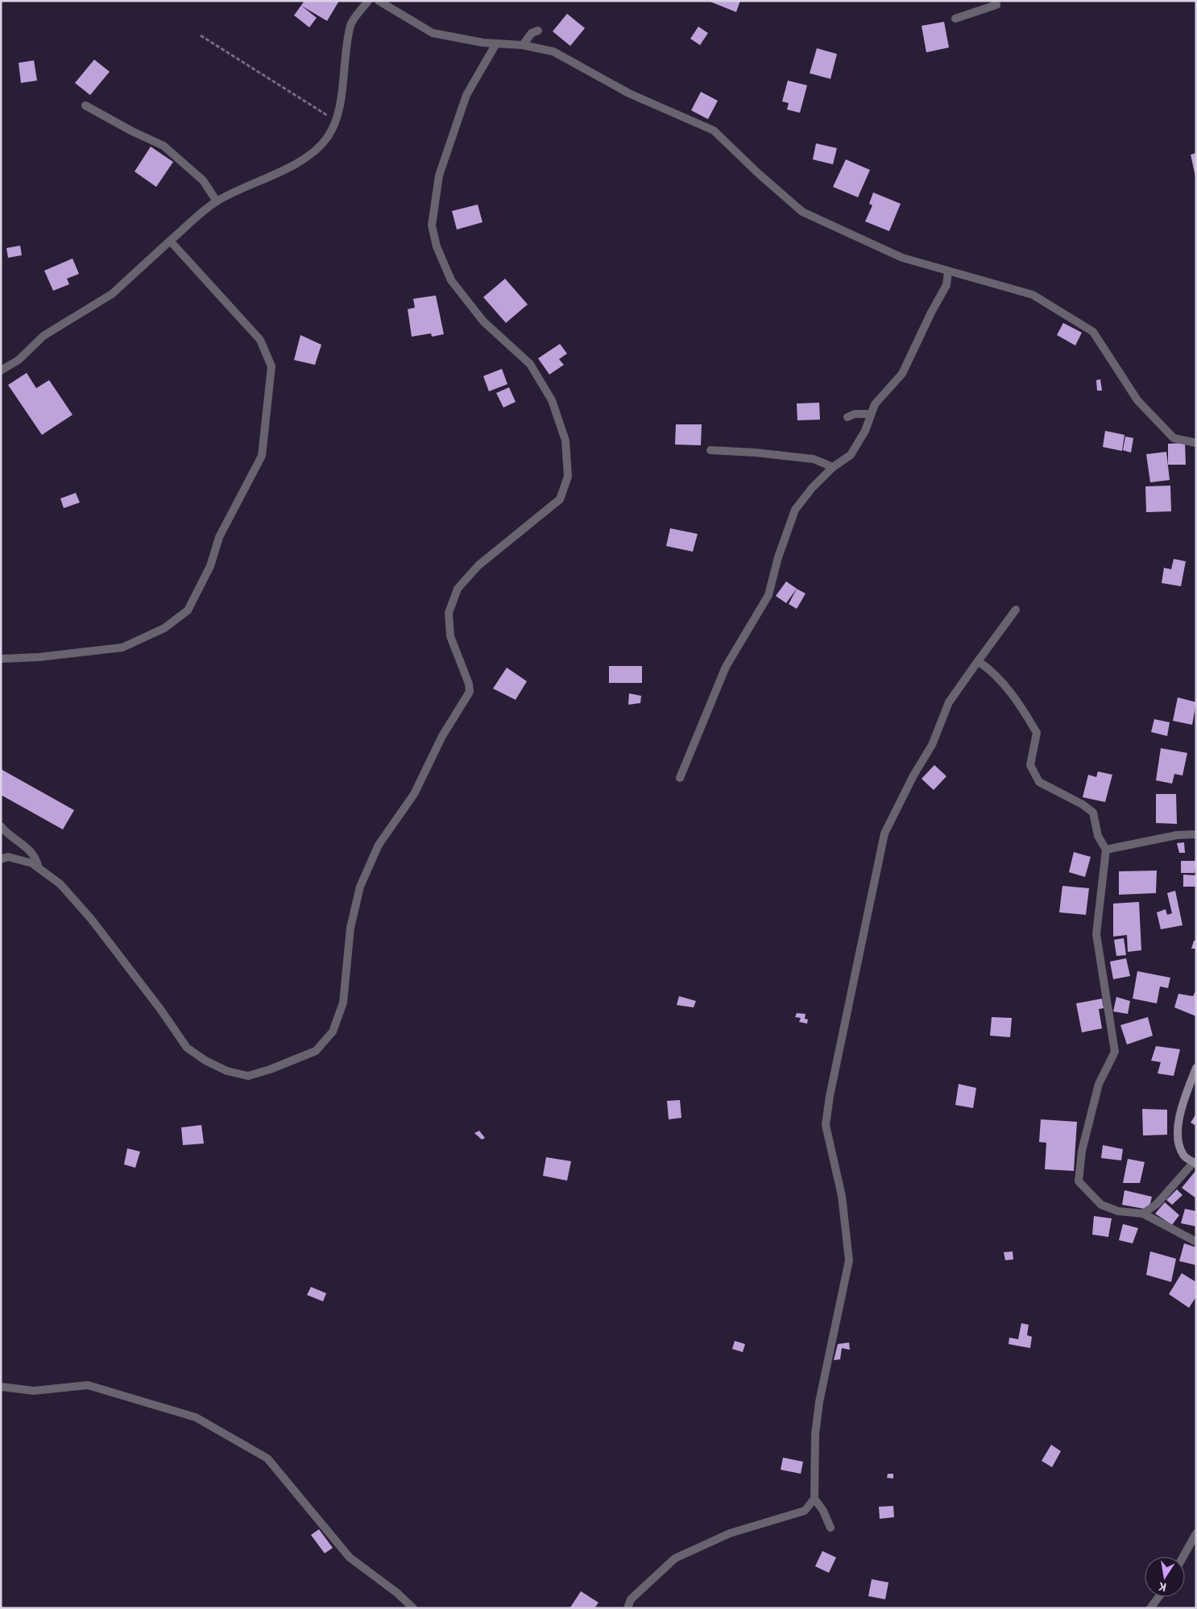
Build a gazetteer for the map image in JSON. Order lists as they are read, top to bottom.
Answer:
{
  "north": "bottom"
}
